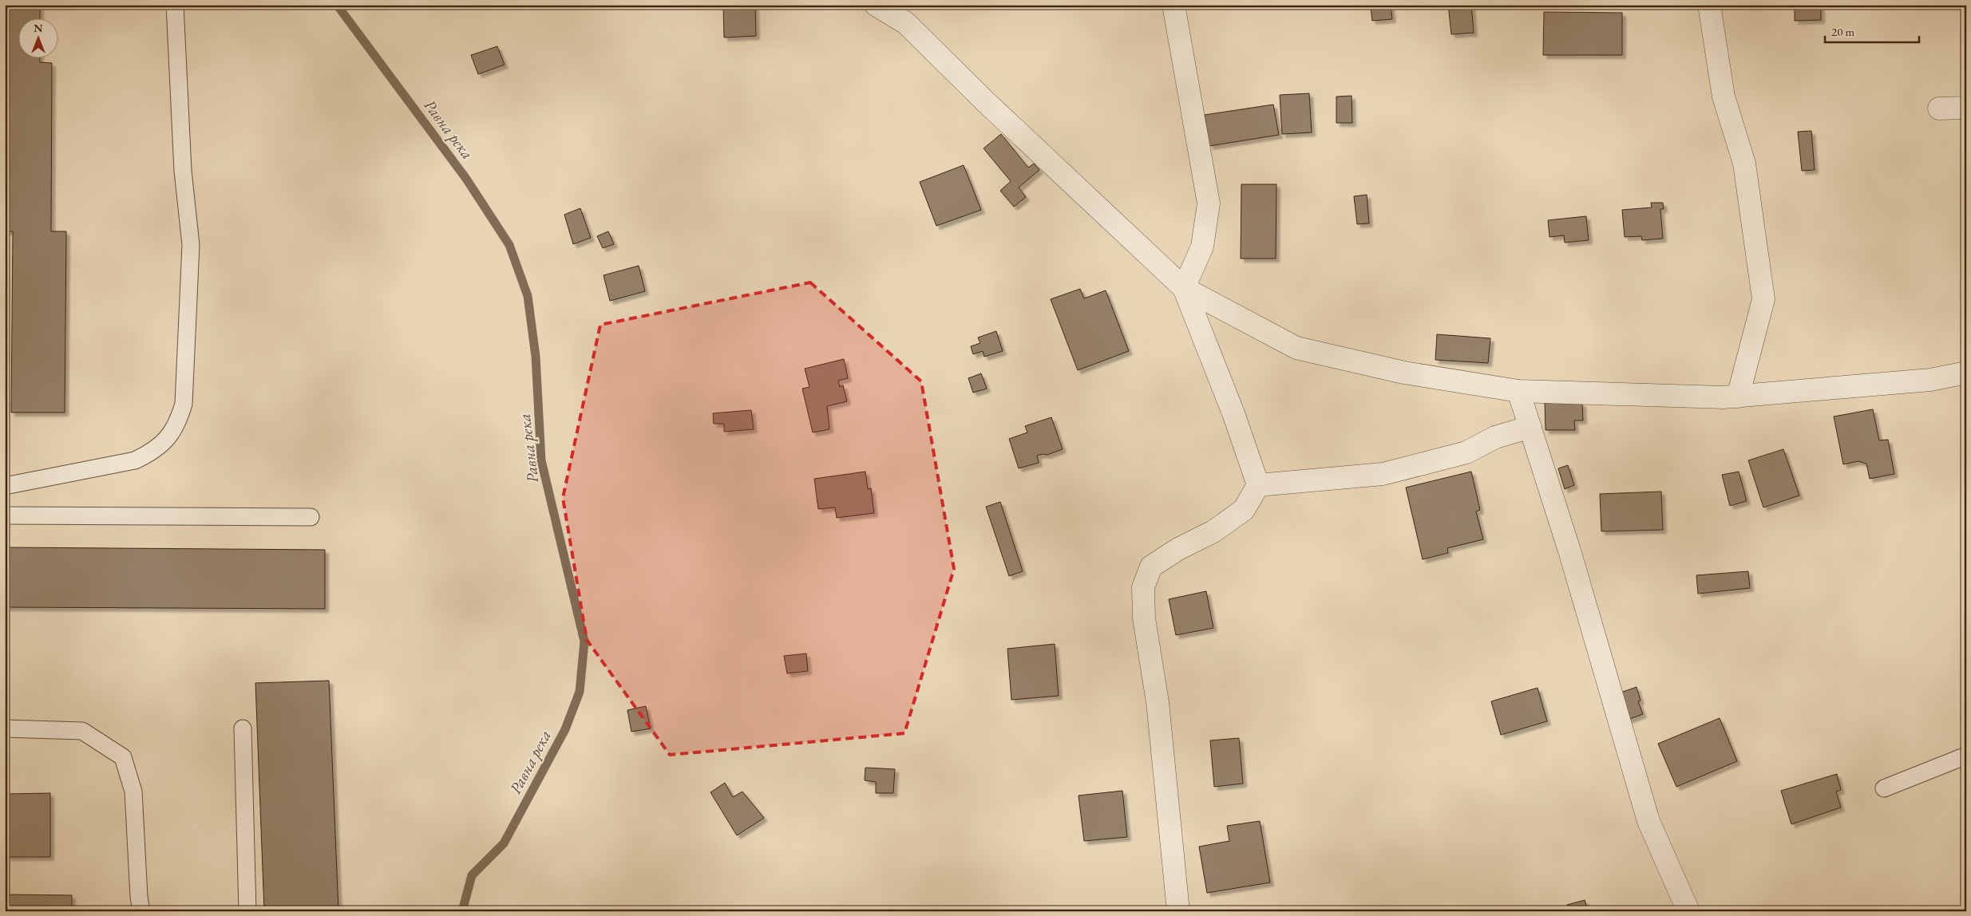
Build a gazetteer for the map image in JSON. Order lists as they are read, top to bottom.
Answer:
{
  "water": ["Равна река"],
  "scale_bar": "20 m",
  "north": "top"
}
